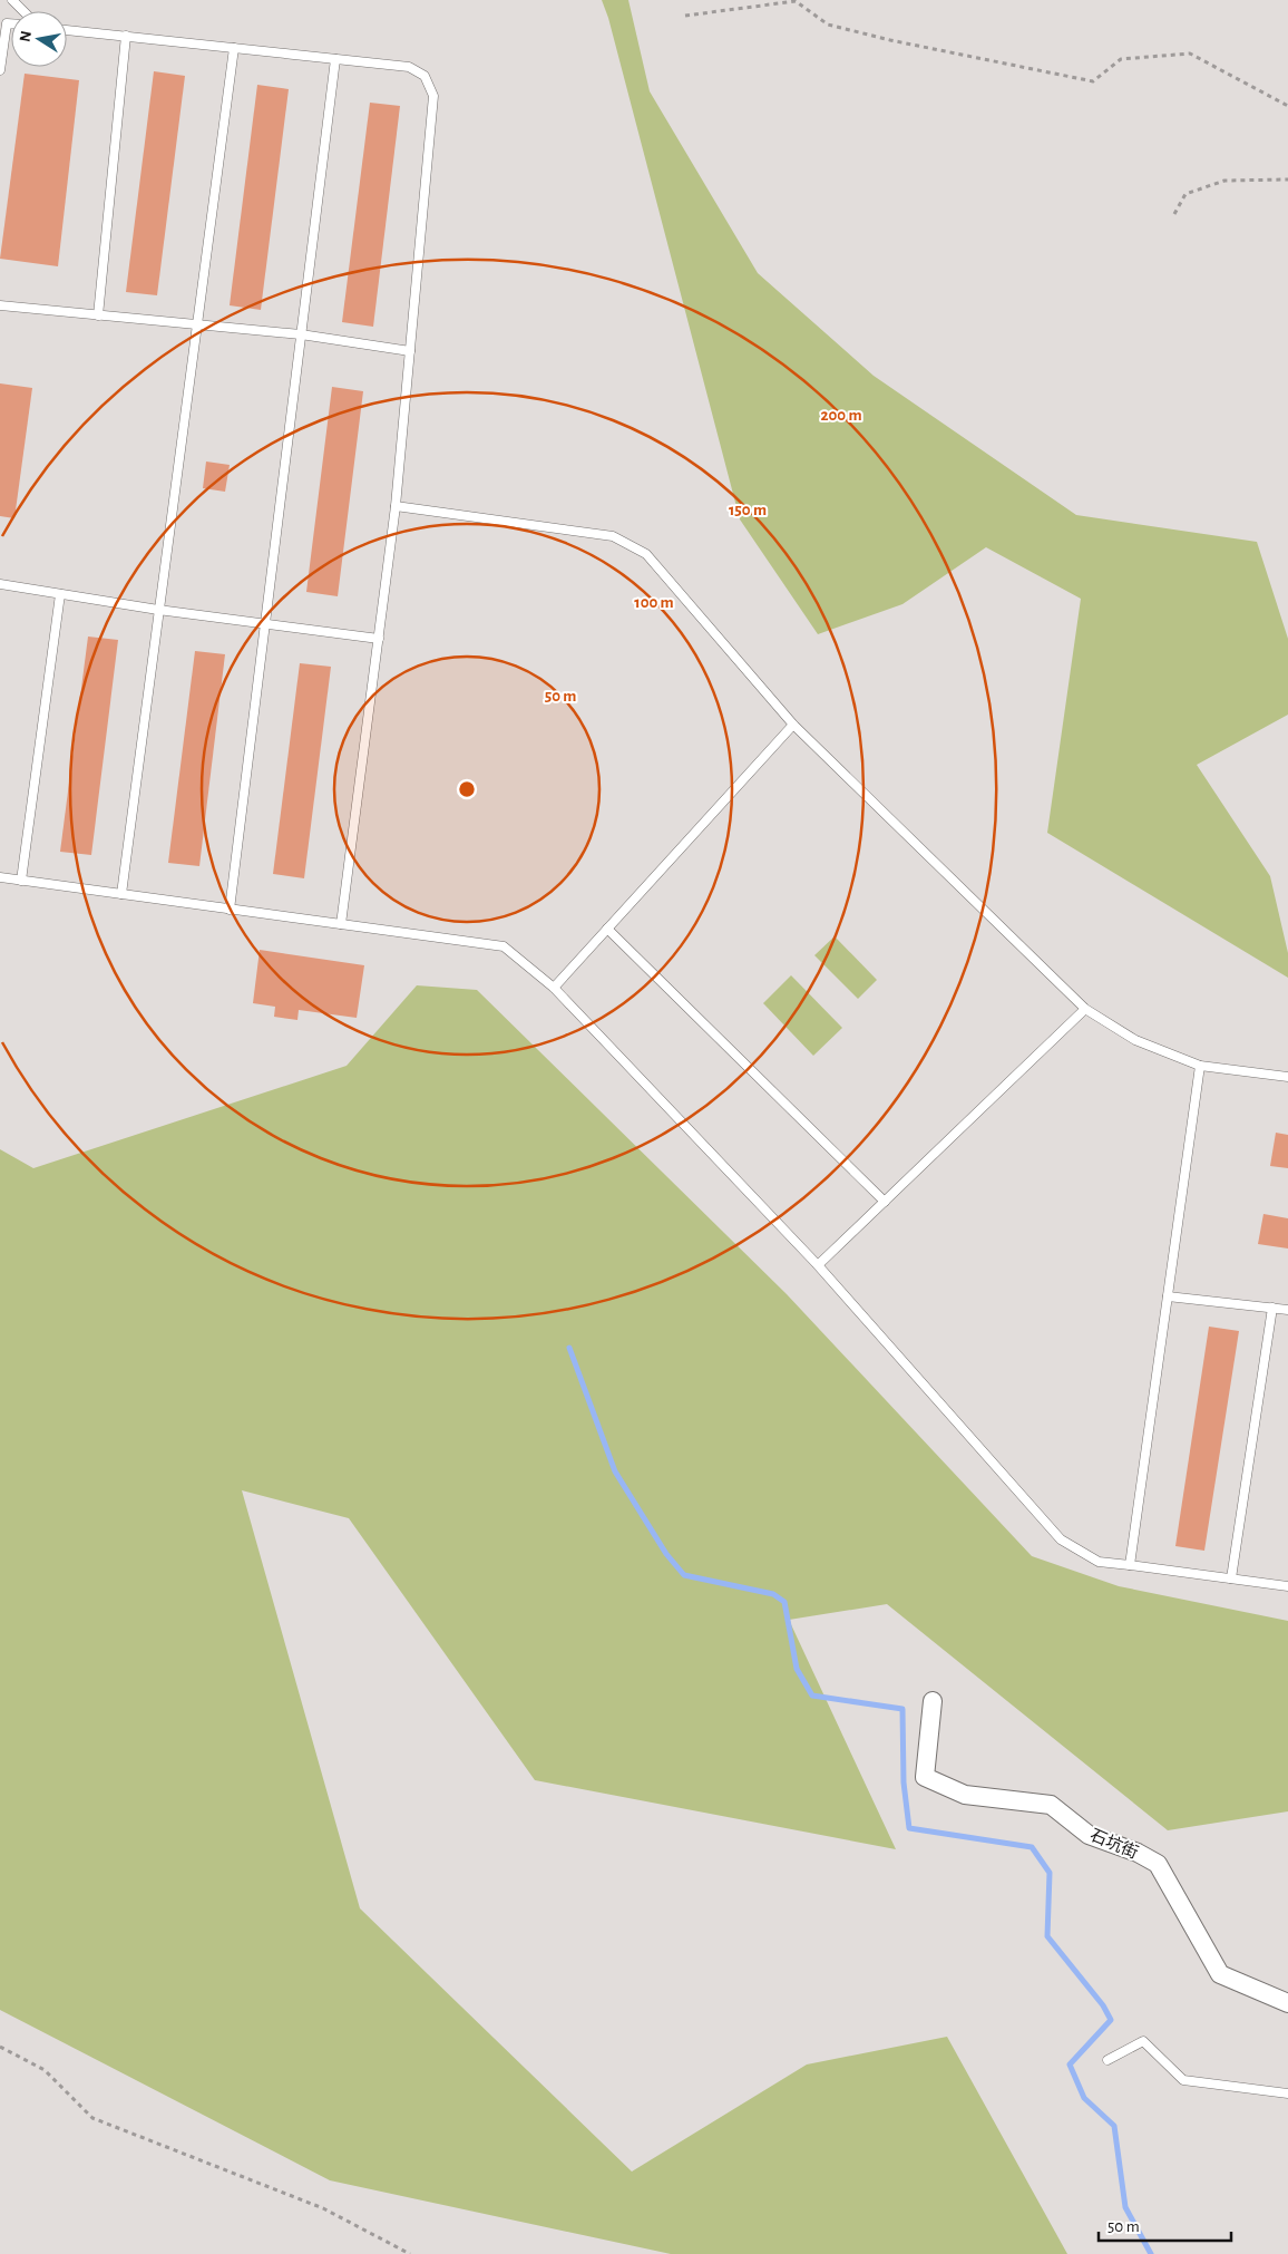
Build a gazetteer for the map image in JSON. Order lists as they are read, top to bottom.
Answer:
{
  "streets": {
    "street": ["石坑街"]
  },
  "scale_bar": "50 m",
  "north": "left",
  "rings": [
    "200 m",
    "150 m",
    "100 m",
    "50 m"
  ]
}
